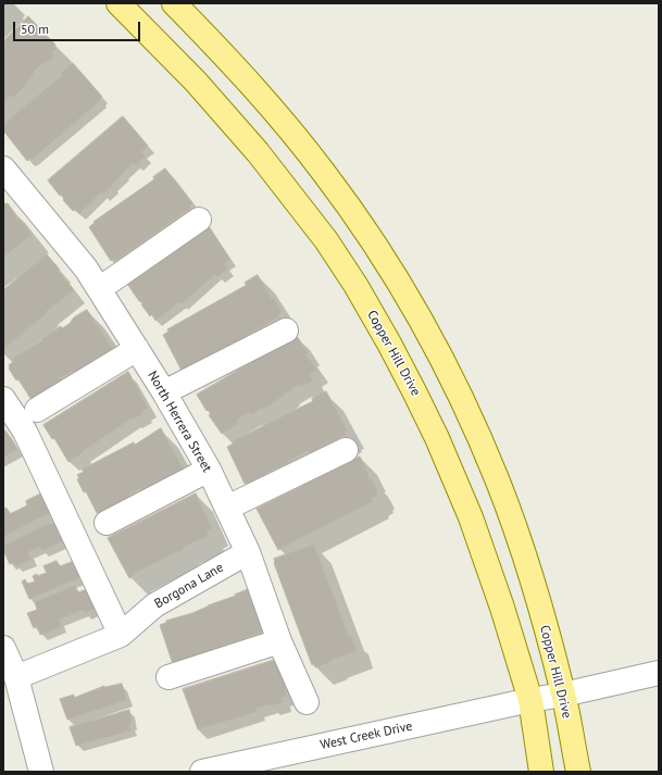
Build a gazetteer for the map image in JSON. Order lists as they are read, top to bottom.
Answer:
{
  "streets": {
    "main road": ["Copper Hill Drive"],
    "street": ["North Herrera Street", "Borgona Lane", "West Creek Drive"]
  },
  "crossings": [
    ["Copper Hill Drive", "West Creek Drive"],
    ["North Herrera Street", "Borgona Lane"]
  ],
  "scale_bar": "50 m"
}
